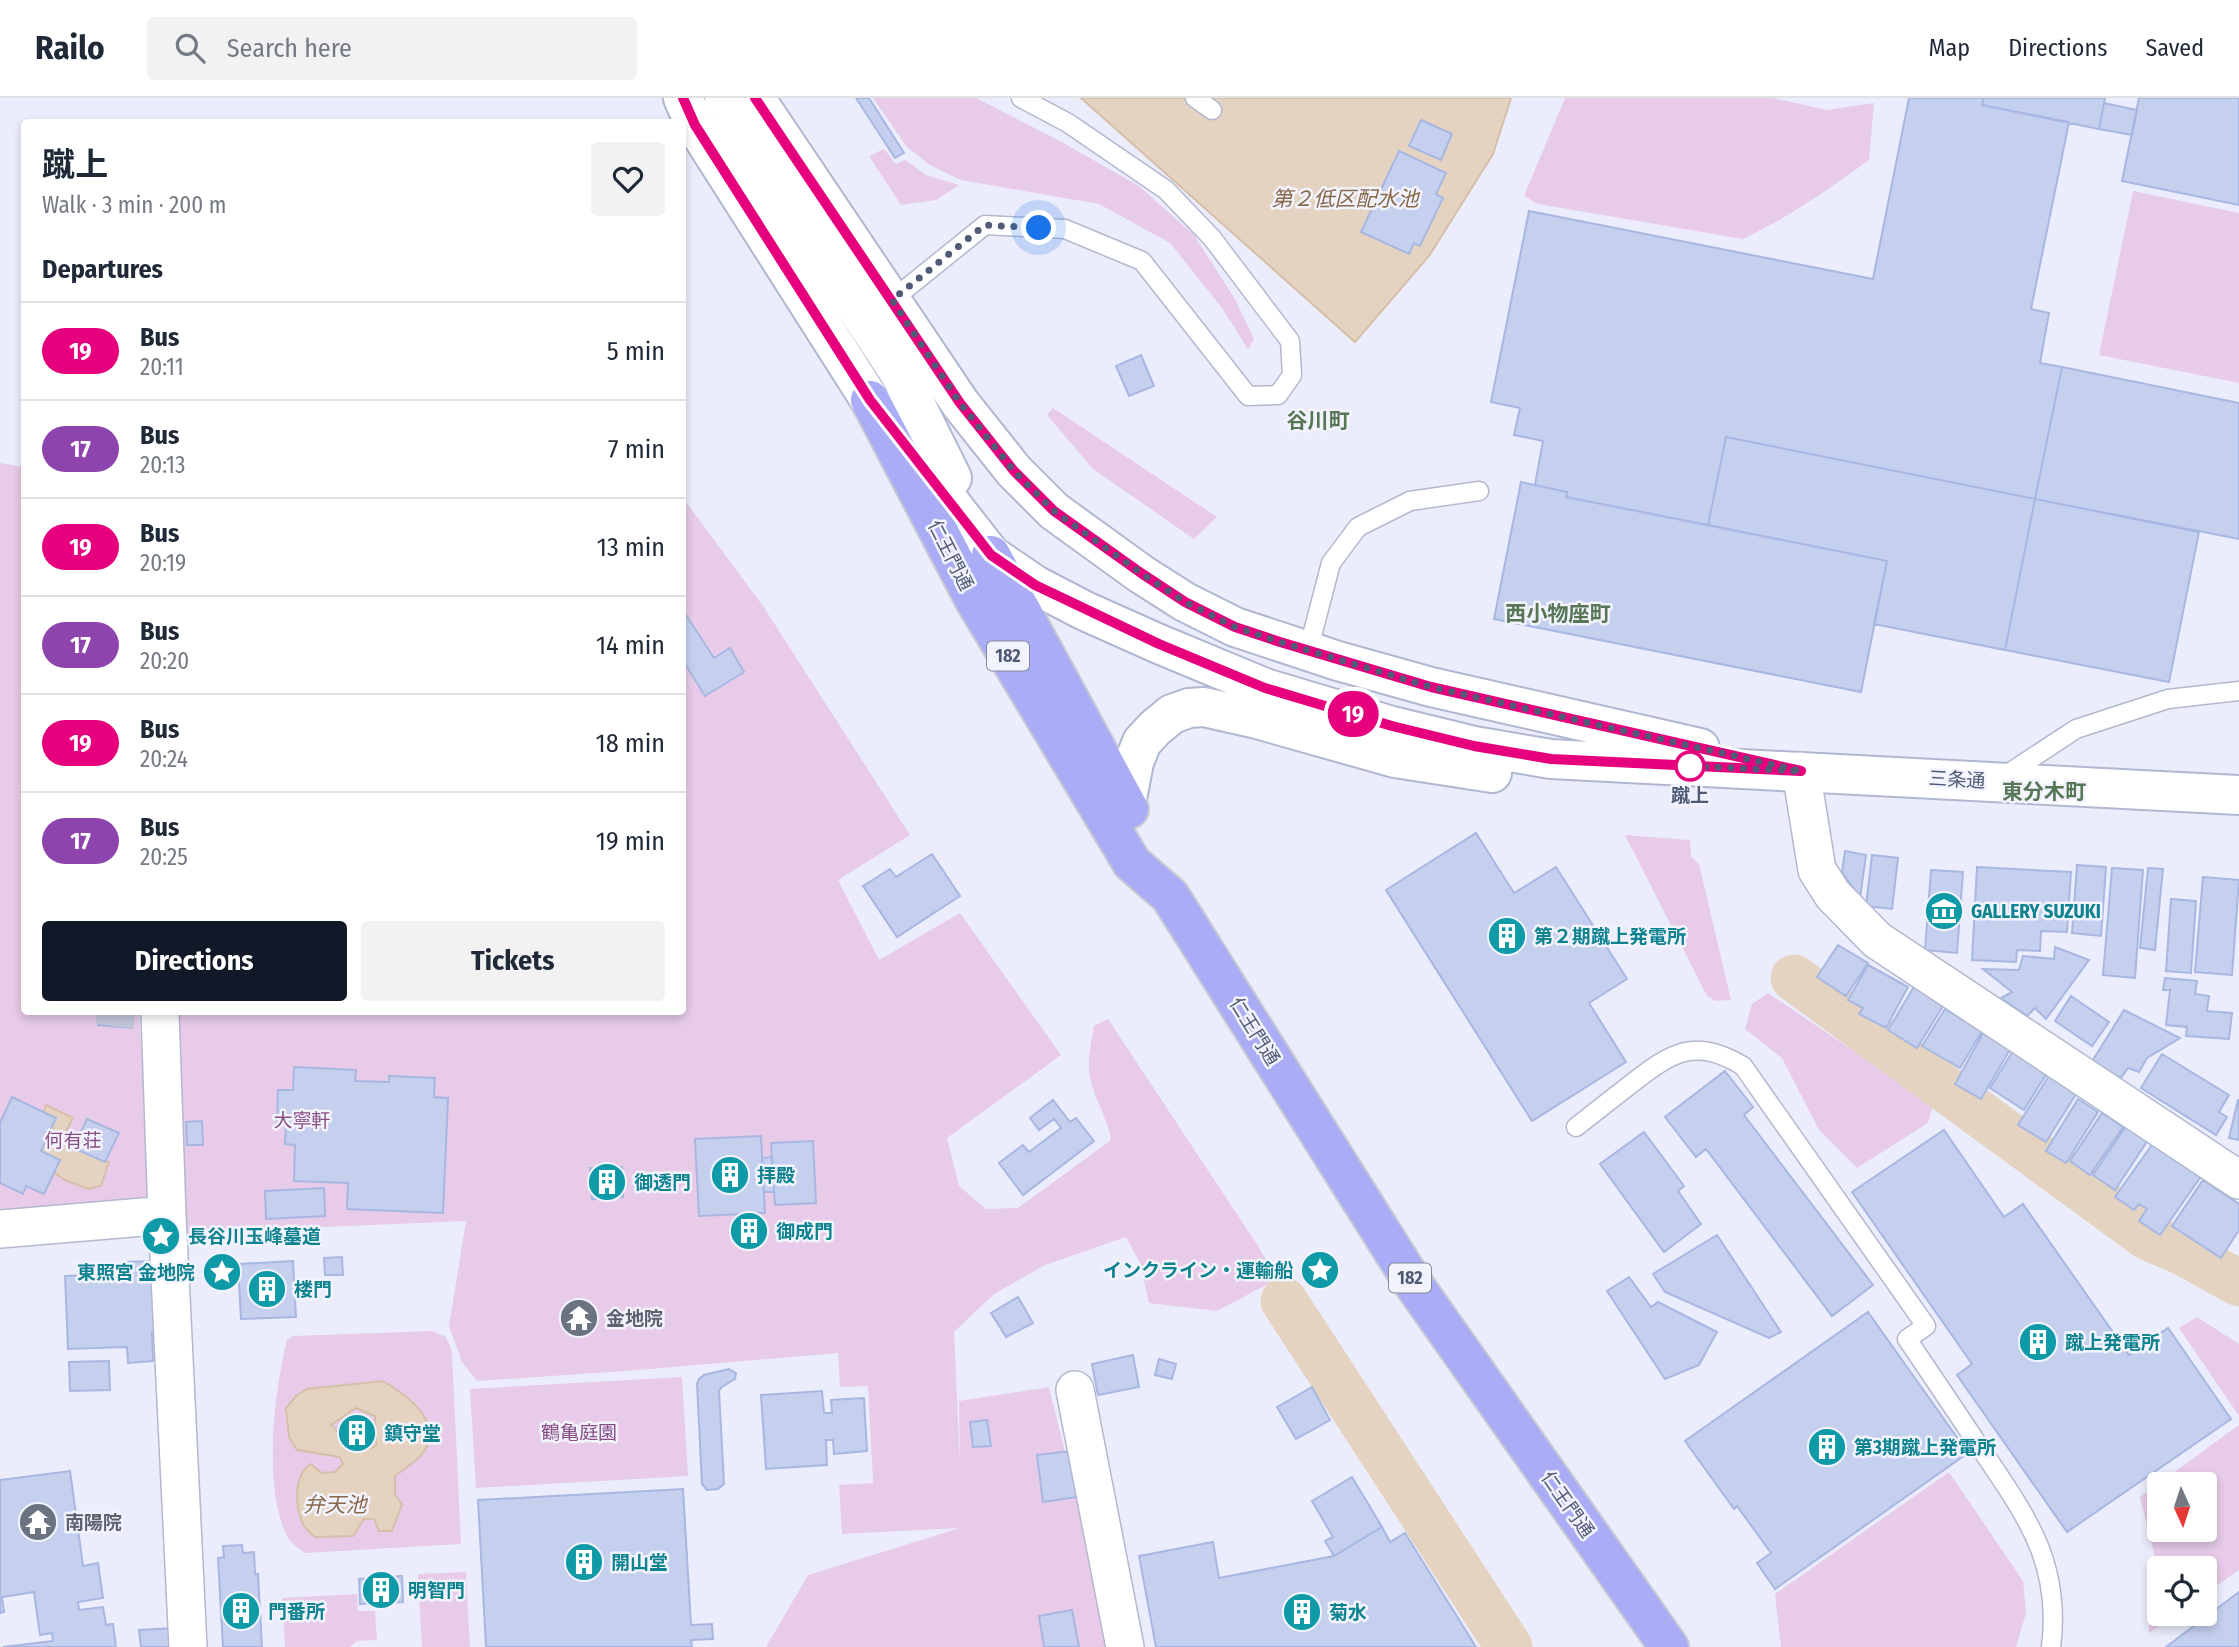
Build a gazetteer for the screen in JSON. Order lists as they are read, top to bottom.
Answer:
{
  "streets": {
    "main road": ["仁王門通", "182", "三条通"]
  },
  "crossings": [
    ["仁王門通", "182"],
    ["仁王門通", "三条通"],
    ["182", "三条通"]
  ],
  "districts": ["谷川町", "西小物座町", "東分木町"],
  "water": ["第２低区配水池", "弁天池"],
  "parks": ["大寧軒", "何有荘", "鶴亀庭園"],
  "places": {
    "other": ["蹴上"],
    "museum": ["GALLERY SUZUKI"],
    "building": [
      "第２期蹴上発電所",
      "拝殿",
      "御透門",
      "御成門",
      "楼門",
      "蹴上発電所",
      "鎮守堂",
      "第3期蹴上発電所",
      "開山堂",
      "明智門",
      "門番所",
      "菊水"
    ],
    "place": ["長谷川玉峰墓道", "インクライン・運輸船", "東照宮 金地院"],
    "temple": ["金地院", "南陽院"]
  },
  "lines": ["bus line 19"],
  "north": "bottom",
  "page": {
    "header": "Railo",
    "search": "Search here",
    "nav": ["Map", "Directions", "Saved"],
    "on_map": "19",
    "heading": [
      ["蹴上", "Walk · 3 min · 200 m"],
      "Departures"
    ],
    "list": [
      {
        "mark": "19",
        "name": "Bus",
        "note": "20:11",
        "value": "5 min"
      },
      {
        "mark": "17",
        "name": "Bus",
        "note": "20:13",
        "value": "7 min"
      },
      {
        "mark": "19",
        "name": "Bus",
        "note": "20:19",
        "value": "13 min"
      },
      {
        "mark": "17",
        "name": "Bus",
        "note": "20:20",
        "value": "14 min"
      },
      {
        "mark": "19",
        "name": "Bus",
        "note": "20:24",
        "value": "18 min"
      },
      {
        "mark": "17",
        "name": "Bus",
        "note": "20:25",
        "value": "19 min"
      }
    ],
    "buttons": ["Directions", "Tickets"]
  }
}
